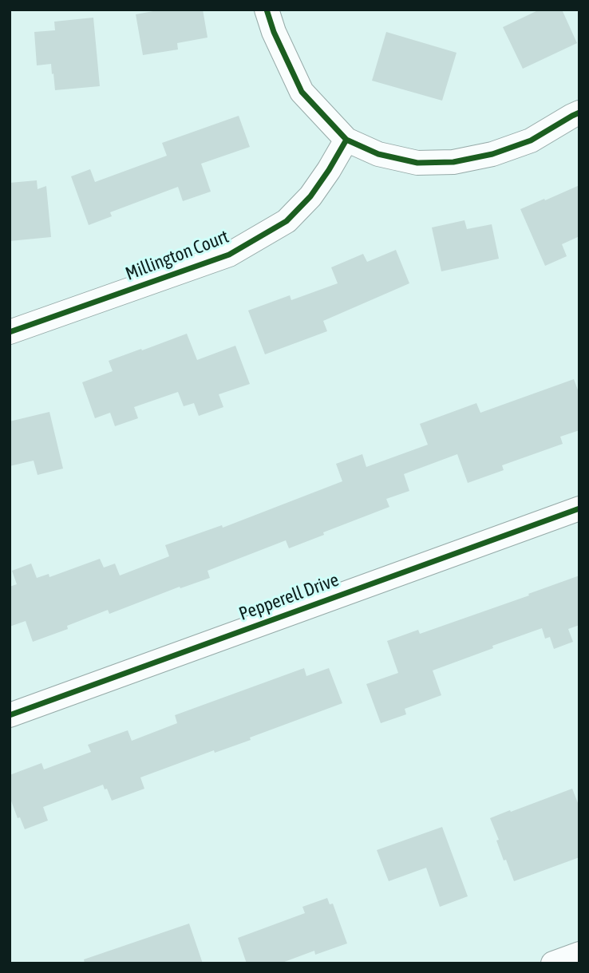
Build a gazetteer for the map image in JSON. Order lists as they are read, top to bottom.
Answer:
{
  "streets": {
    "street": ["Millington Court", "Pepperell Drive"]
  }
}
